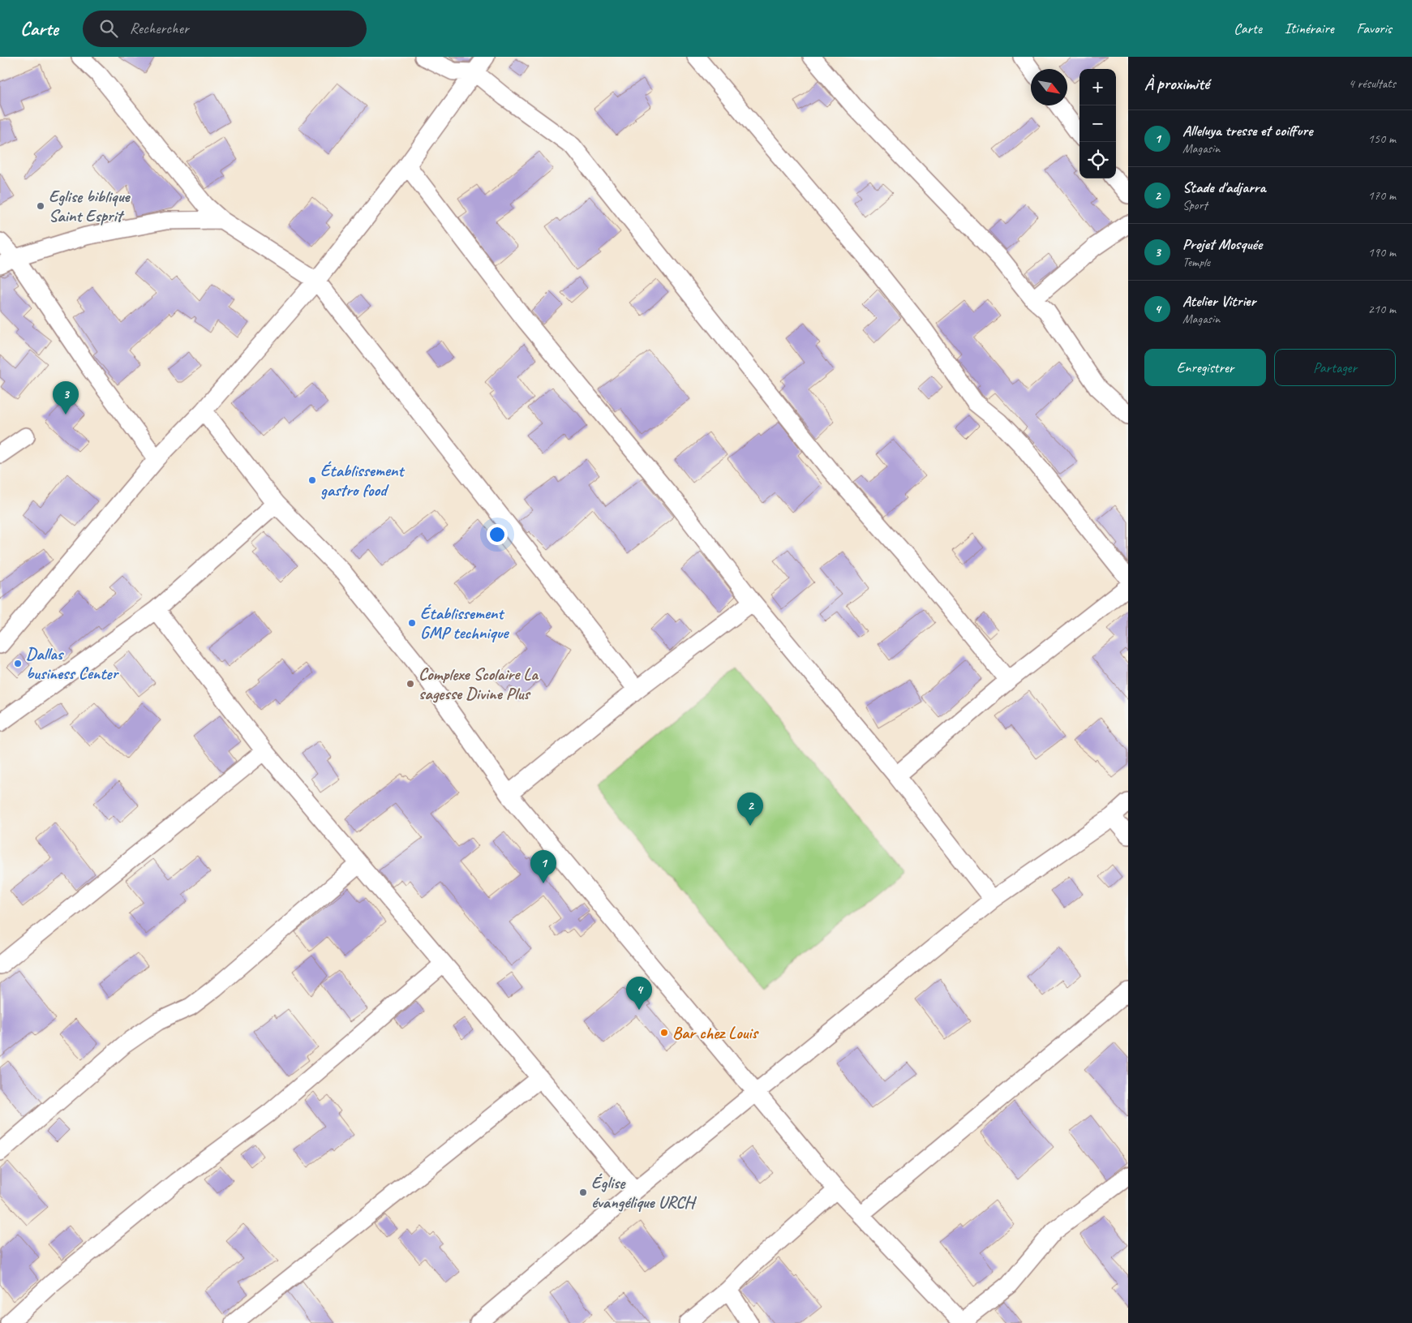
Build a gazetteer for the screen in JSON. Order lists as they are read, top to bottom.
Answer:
{
  "places": [
    "Eglise biblique Saint Esprit",
    "Établissement gastro food",
    "Établissement GMP technique",
    "Dallas business Center",
    "Complexe Scolaire La sagesse Divine Plus",
    "Bar chez Louis",
    "Église évangélique URCH"
  ],
  "north": "bottom right",
  "page": {
    "header": "Carte",
    "search": "Rechercher",
    "nav": ["Carte", "Itinéraire", "Favoris"],
    "heading": ["À proximité", "4 résultats"],
    "map_buttons": ["+", "−"],
    "list": [
      {
        "mark": "1",
        "name": "Alleluya tresse et coiffure",
        "note": "Magasin",
        "value": "150 m"
      },
      {
        "mark": "2",
        "name": "Stade d'adjarra",
        "note": "Sport",
        "value": "170 m"
      },
      {
        "mark": "3",
        "name": "Projet Mosquée",
        "note": "Temple",
        "value": "190 m"
      },
      {
        "mark": "4",
        "name": "Atelier Vitrier",
        "note": "Magasin",
        "value": "210 m"
      }
    ],
    "buttons": ["Enregistrer", "Partager"],
    "pins": [
      "3",
      "2",
      "1",
      "4"
    ]
  }
}
